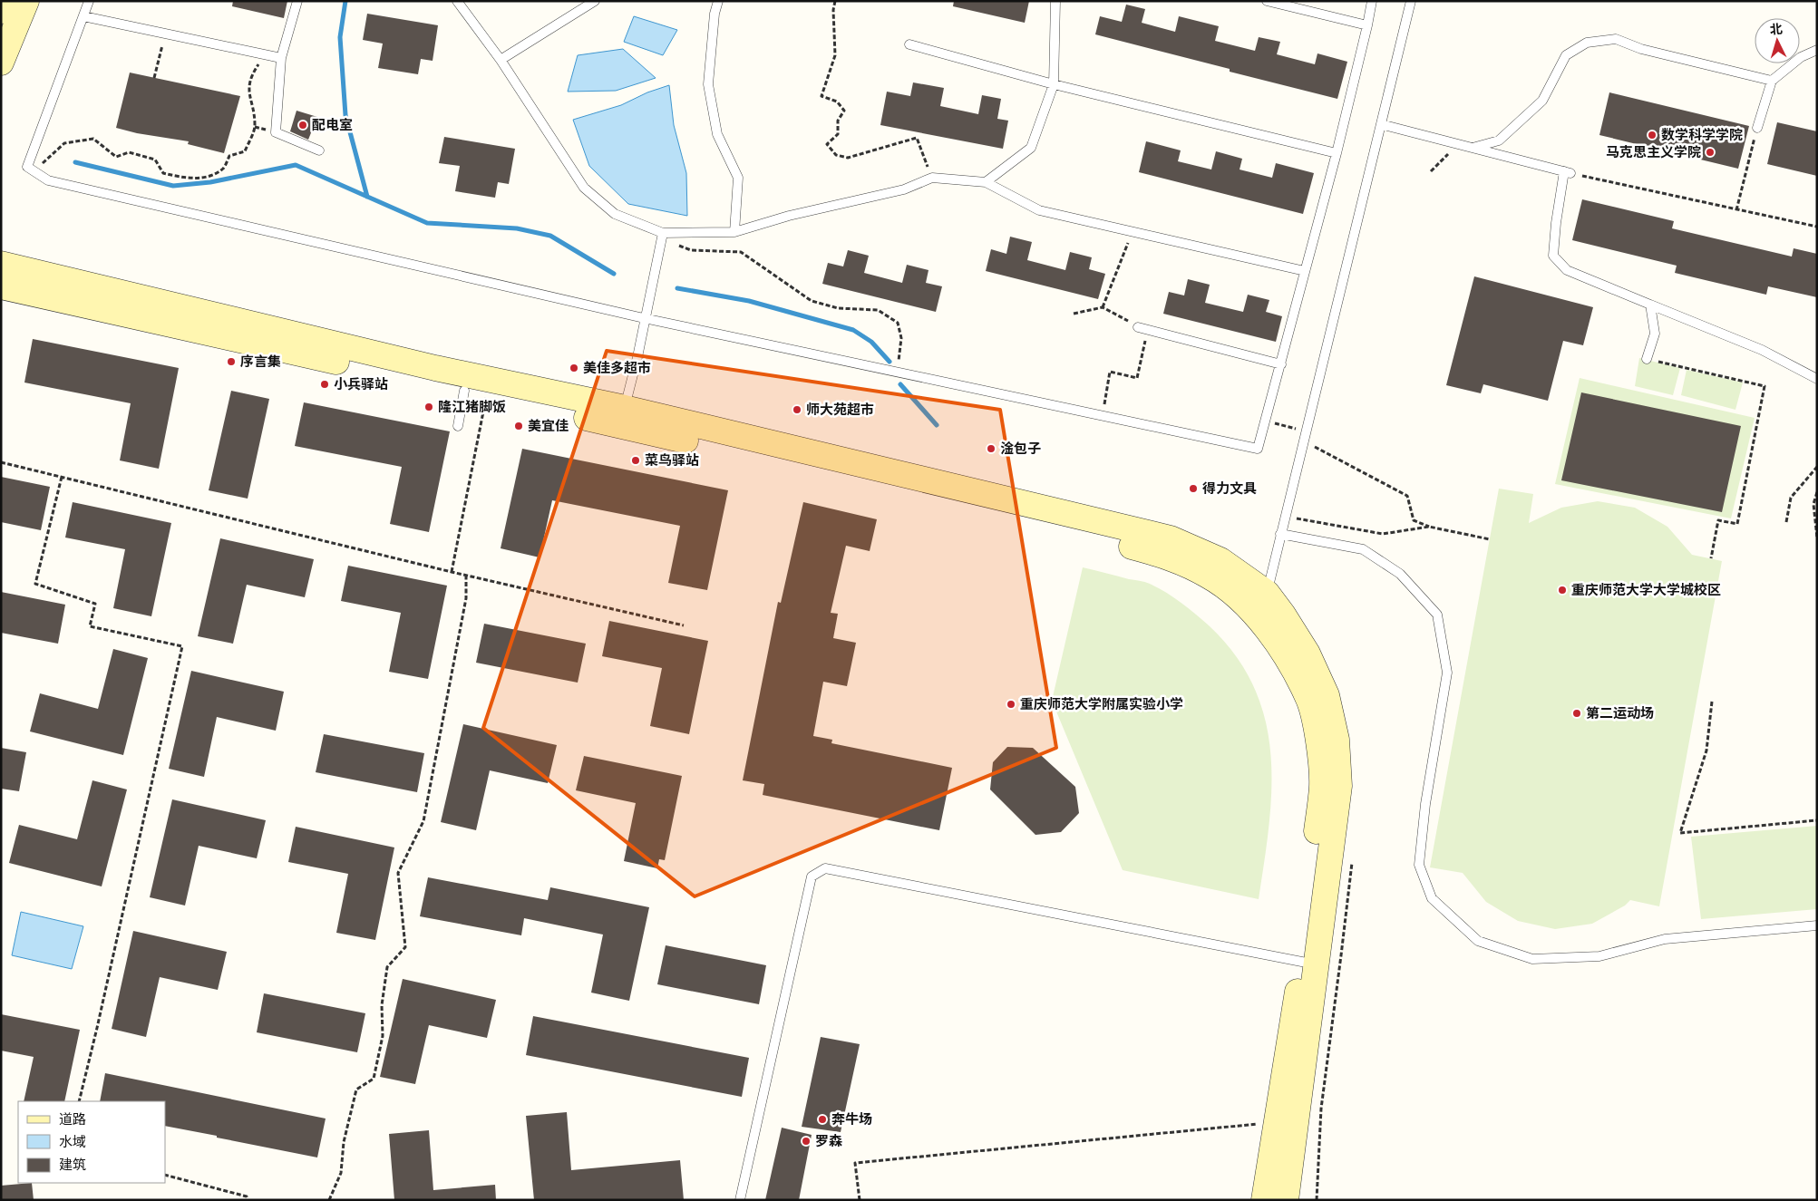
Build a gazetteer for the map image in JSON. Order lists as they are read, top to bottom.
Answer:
{
  "places": [
    "配电室",
    "数学科学学院",
    "马克思主义学院",
    "序言集",
    "美佳多超市",
    "小兵驿站",
    "隆江猪脚饭",
    "师大苑超市",
    "美宜佳",
    "淦包子",
    "菜鸟驿站",
    "得力文具",
    "重庆师范大学大学城校区",
    "重庆师范大学附属实验小学",
    "第二运动场",
    "奔牛场",
    "罗森"
  ],
  "legend": ["道路", "水域", "建筑"],
  "north": "top"
}
